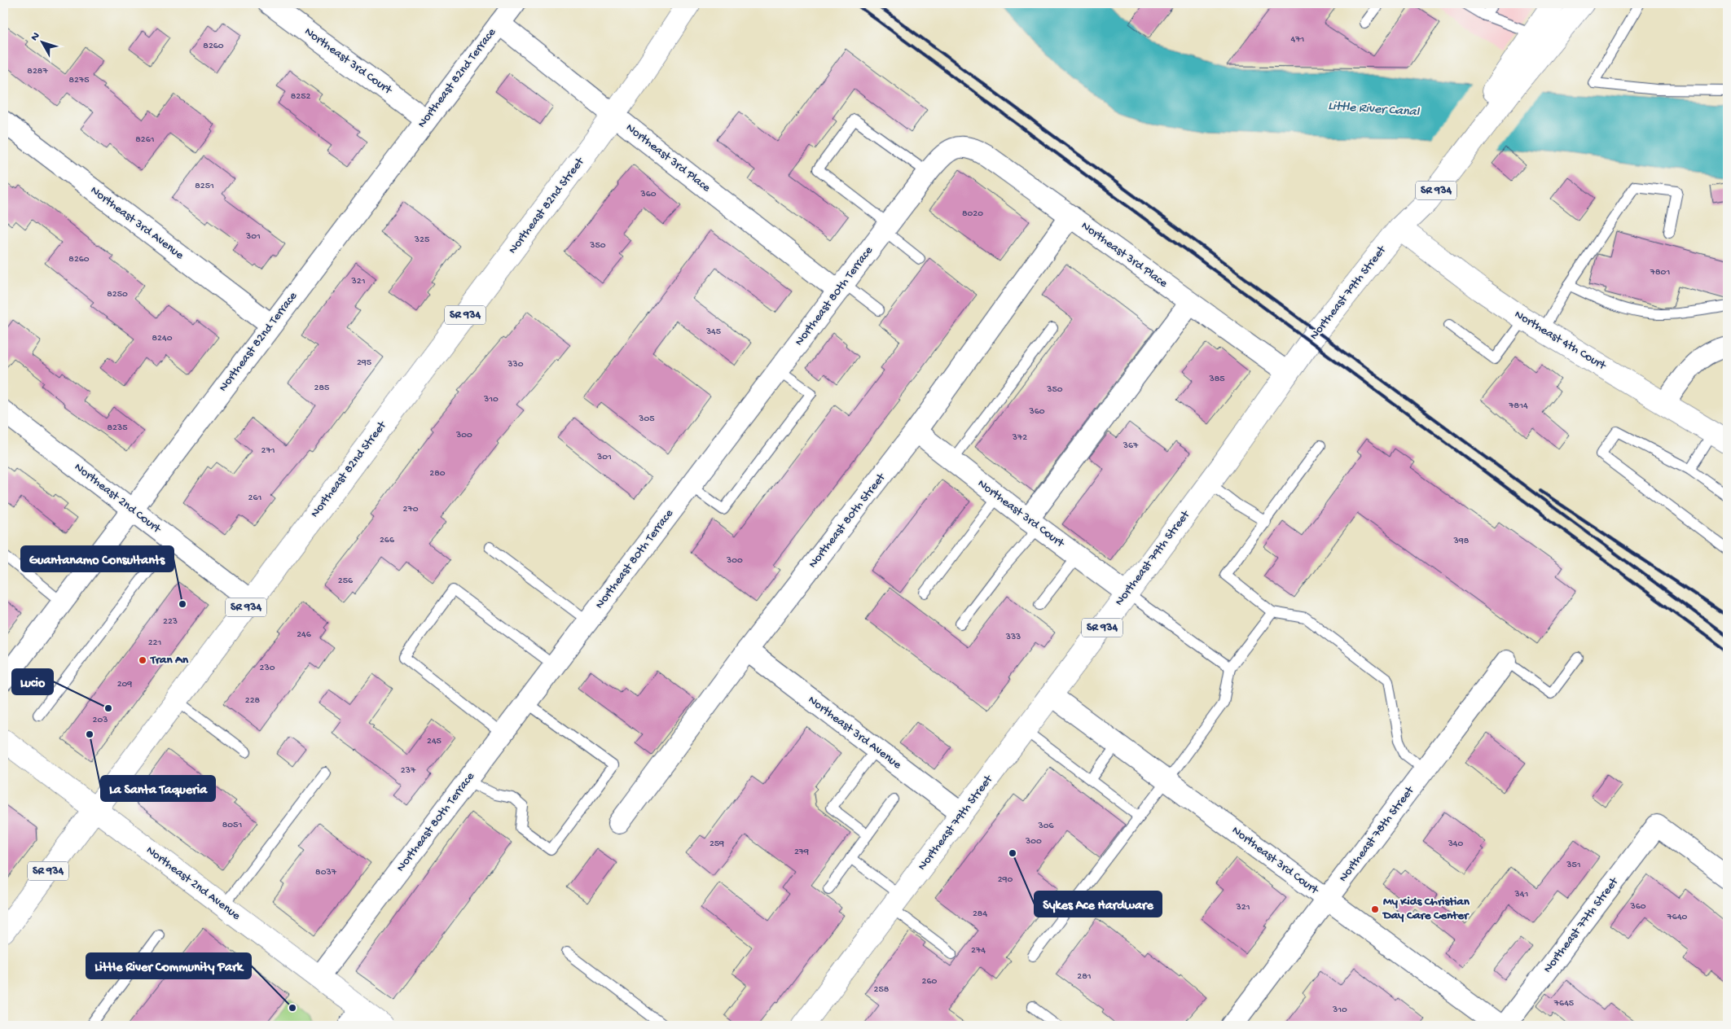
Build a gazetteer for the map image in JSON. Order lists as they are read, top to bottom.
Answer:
{
  "streets": {
    "main road": [
      "SR 934",
      "Northeast 82nd Street",
      "Northeast 79th Street",
      "Northeast 4th Court",
      "Northeast 2nd Avenue"
    ],
    "street": [
      "Northeast 3rd Court",
      "Northeast 82nd Terrace",
      "Northeast 3rd Place",
      "Northeast 3rd Avenue",
      "Northeast 80th Terrace",
      "Northeast 2nd Court",
      "Northeast 80th Street",
      "Northeast 78th Street",
      "Northeast 77th Street"
    ]
  },
  "crossings": [
    ["Northeast 3rd Court", "Northeast 82nd Terrace"],
    ["Northeast 3rd Court", "Northeast 79th Street"],
    ["Northeast 3rd Court", "Northeast 80th Street"],
    ["Northeast 3rd Court", "Northeast 78th Street"],
    ["Northeast 82nd Terrace", "Northeast 3rd Place"],
    ["Northeast 82nd Terrace", "Northeast 3rd Avenue"],
    ["Northeast 82nd Terrace", "Northeast 2nd Court"],
    ["Northeast 3rd Place", "Northeast 82nd Street"],
    ["Northeast 3rd Place", "Northeast 79th Street"],
    ["Northeast 3rd Place", "Northeast 80th Terrace"],
    ["Northeast 3rd Place", "Northeast 80th Street"],
    ["Northeast 82nd Street", "Northeast 2nd Court"],
    ["Northeast 82nd Street", "Northeast 2nd Avenue"],
    ["Northeast 3rd Avenue", "Northeast 79th Street"],
    ["Northeast 3rd Avenue", "Northeast 80th Street"],
    ["Northeast 79th Street", "Northeast 4th Court"],
    ["Northeast 80th Terrace", "Northeast 2nd Avenue"]
  ],
  "water": ["Little River Canal"],
  "places": [
    "Guantanamo Consultants",
    "Tran An",
    "Lucio",
    "La Santa Taqueria",
    "Sykes Ace Hardware",
    "My Kids Christian Day Care Center",
    "Little River Community Park"
  ],
  "house_numbers": [
    "471",
    "8260",
    "8287",
    "8275",
    "8252",
    "8261",
    "8251",
    "360",
    "8020",
    "301",
    "325",
    "350",
    "8260",
    "7801",
    "321",
    "8250",
    "345",
    "8240",
    "295",
    "330",
    "385",
    "285",
    "350",
    "310",
    "7814",
    "360",
    "305",
    "8235",
    "300",
    "372",
    "367",
    "271",
    "301",
    "280",
    "261",
    "270",
    "266",
    "398",
    "300",
    "256",
    "223",
    "246",
    "333",
    "221",
    "230",
    "209",
    "228",
    "203",
    "245",
    "237",
    "8051",
    "306",
    "300",
    "259",
    "340",
    "279",
    "351",
    "8037",
    "290",
    "341",
    "360",
    "321",
    "284",
    "7640",
    "274",
    "281",
    "260",
    "258",
    "7645",
    "310"
  ],
  "north": "top left"
}
